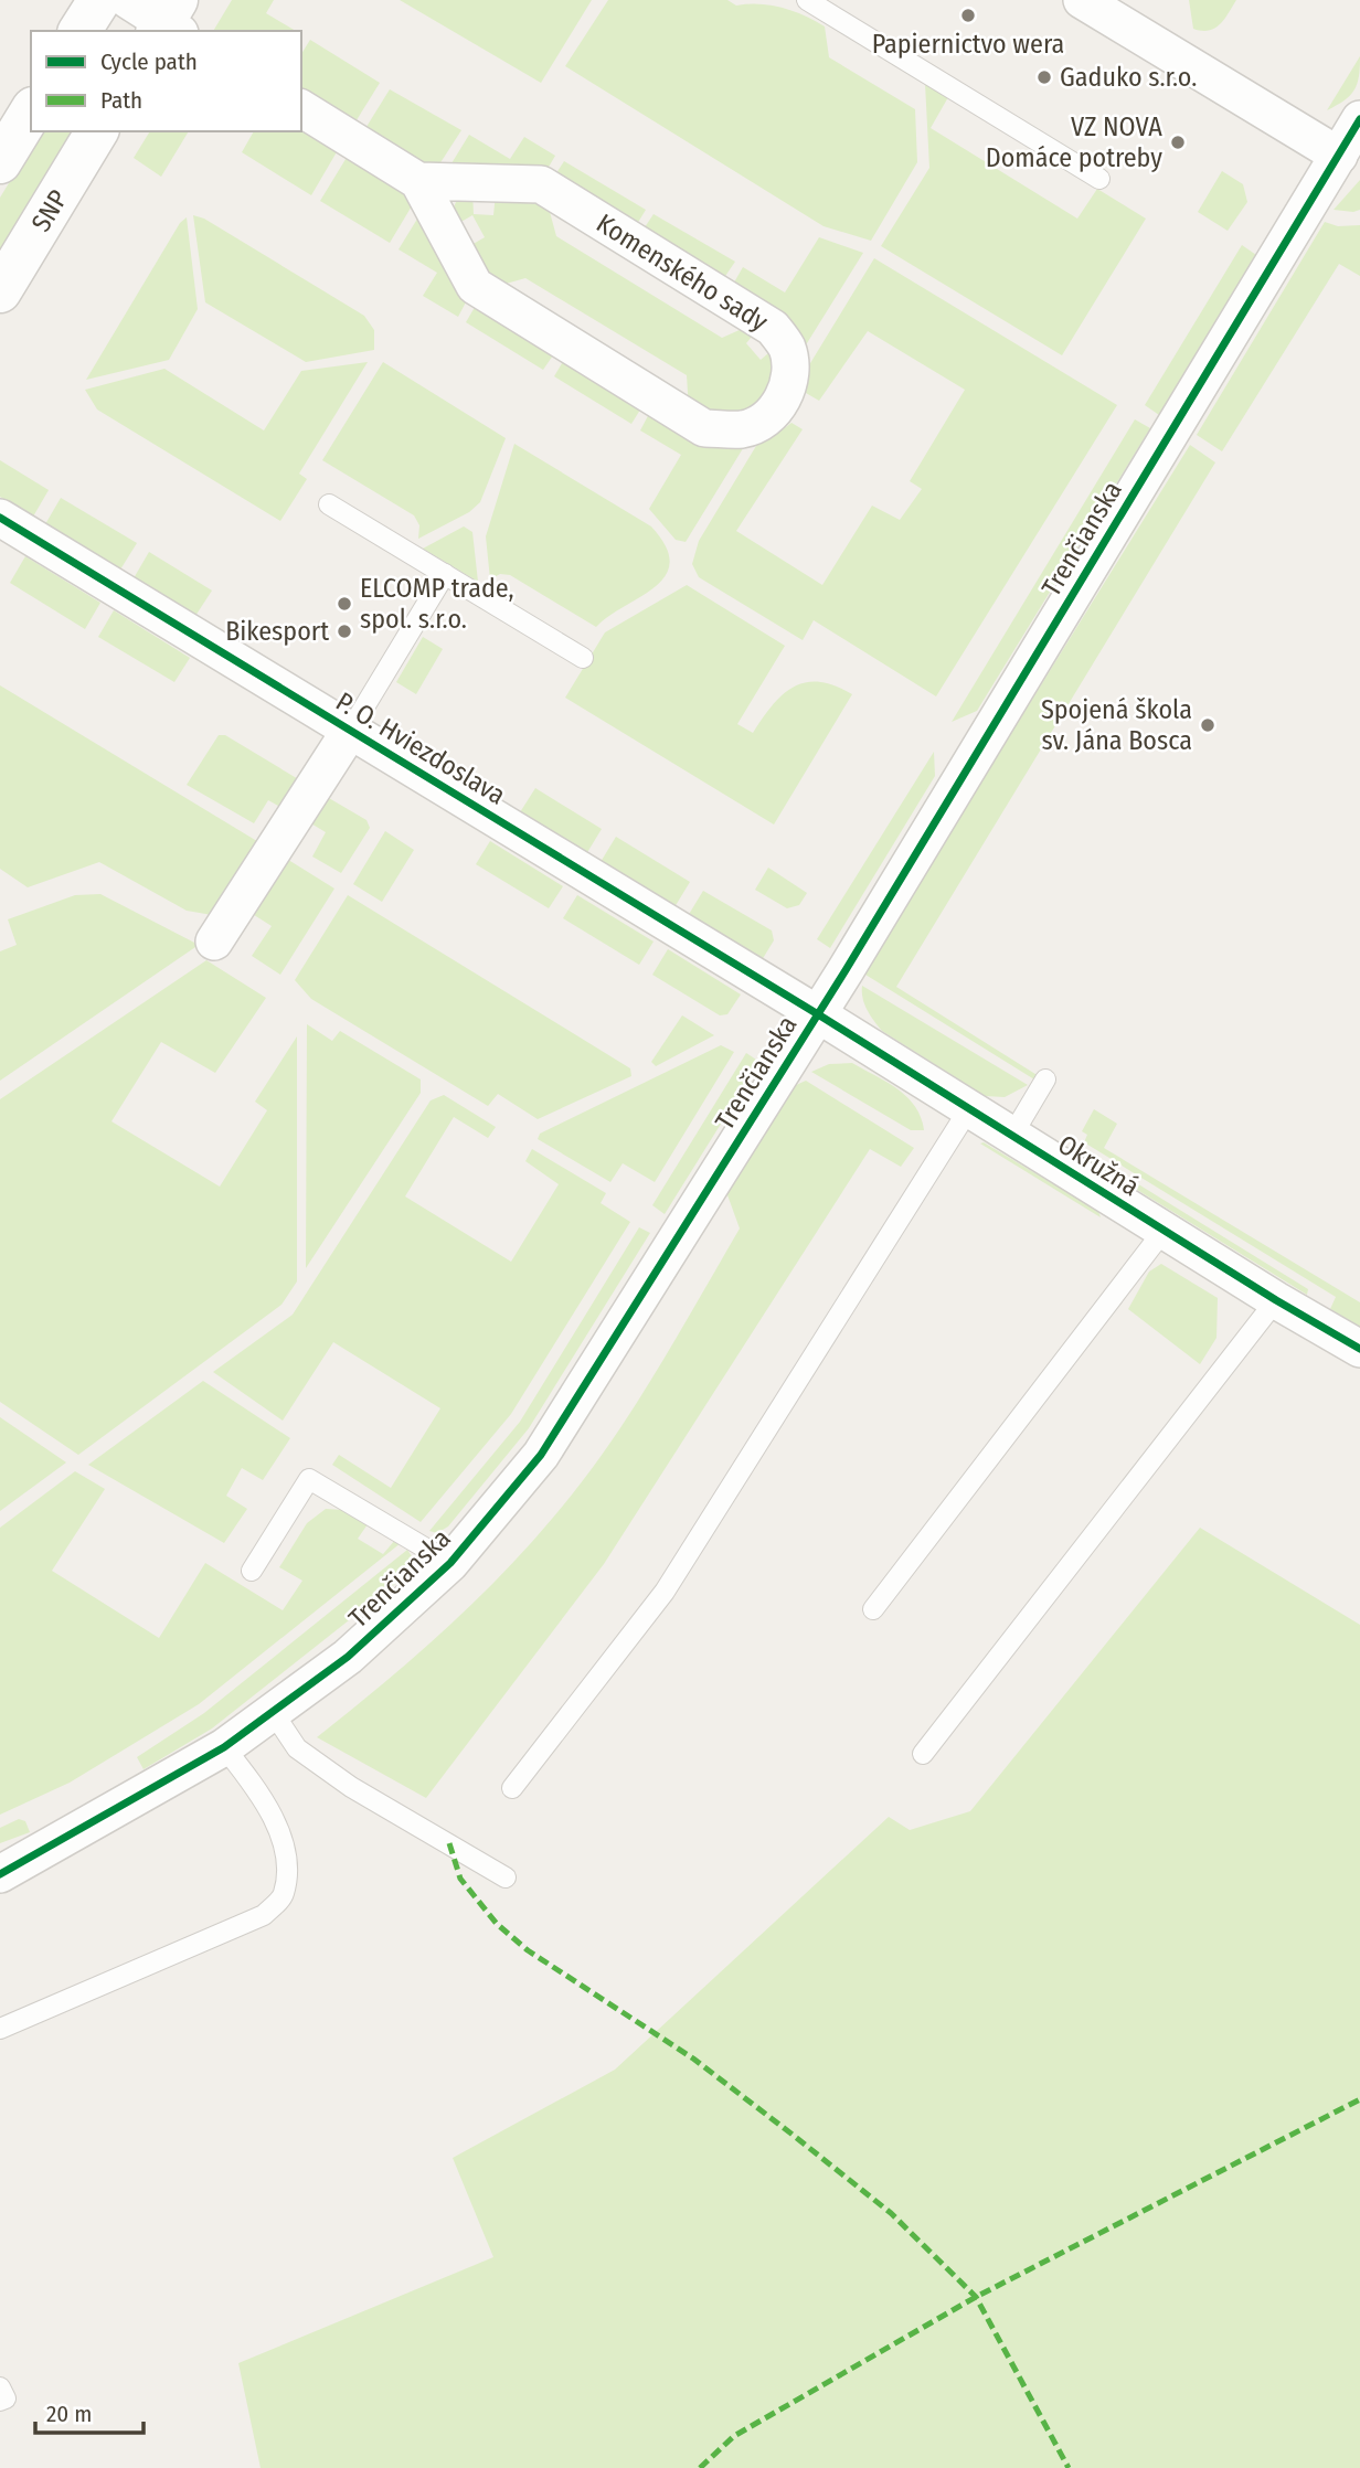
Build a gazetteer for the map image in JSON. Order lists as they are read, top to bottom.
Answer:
{
  "streets": {
    "street": [
      "SNP",
      "Komenského sady",
      "Trenčianska",
      "P. O. Hviezdoslava",
      "Okružná"
    ]
  },
  "crossings": [
    ["Trenčianska", "P. O. Hviezdoslava"],
    ["Trenčianska", "Okružná"],
    ["P. O. Hviezdoslava", "Okružná"]
  ],
  "places": [
    "Papiernictvo wera",
    "Gaduko s.r.o.",
    "VZ NOVA Domáce potreby",
    "ELCOMP trade, spol. s.r.o.",
    "Bikesport",
    "Spojená škola sv. Jána Bosca"
  ],
  "legend": ["Cycle path", "Path"],
  "scale_bar": "20 m"
}
